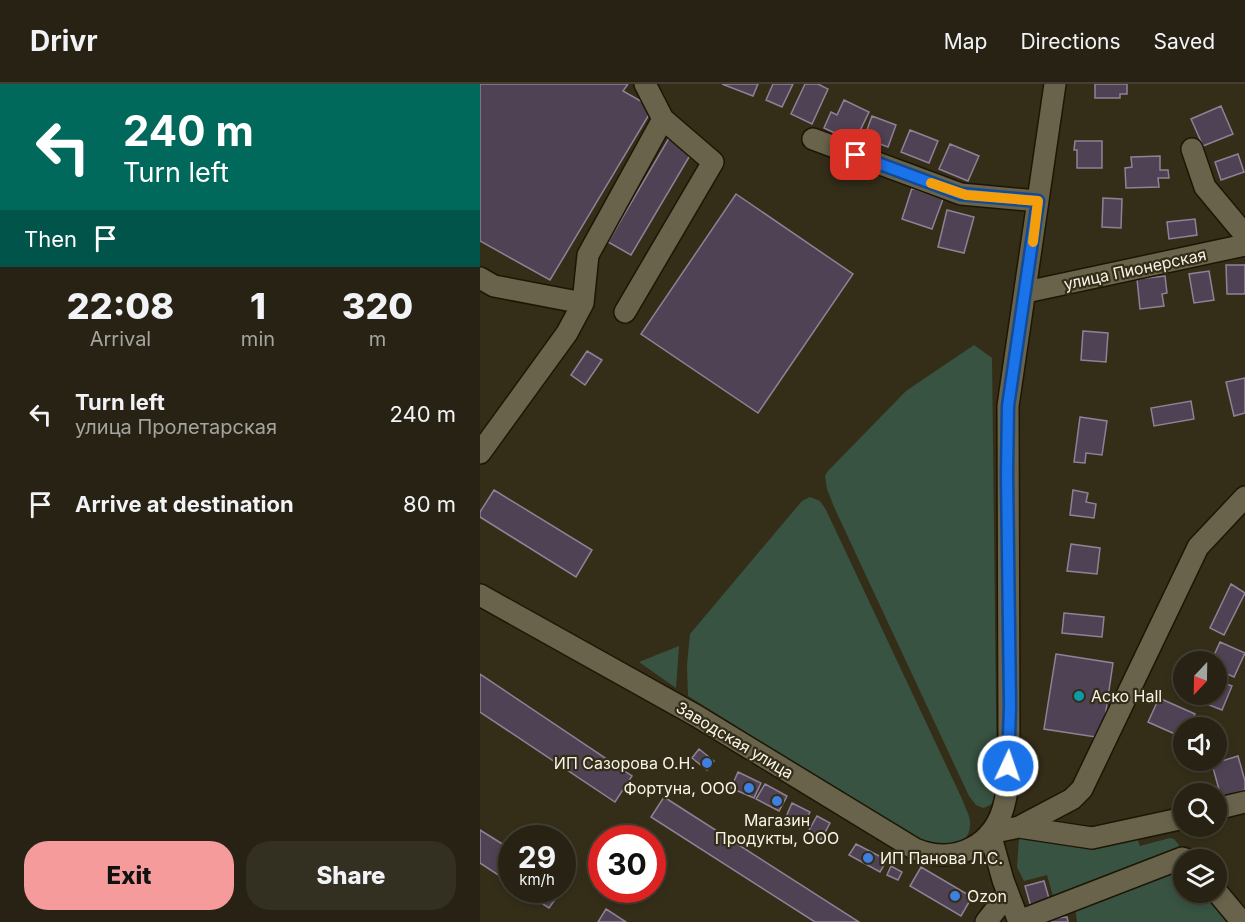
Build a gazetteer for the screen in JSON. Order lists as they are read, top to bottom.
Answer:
{
  "streets": {
    "street": ["улица Пионерская", "Заводская улица"]
  },
  "places": [
    "Аско Hall",
    "ИП Сазорова О.Н.",
    "Фортуна, ООО",
    "Магазин Продукты, ООО",
    "ИП Панова Л.С.",
    "Ozon"
  ],
  "north": "bottom",
  "page": {
    "header": "Drivr",
    "nav": ["Map", "Directions", "Saved"],
    "turn": ["240 m", "Turn left"],
    "then": "Then",
    "eta": [
      "22:08",
      "Arrival",
      "1",
      "min",
      "320",
      "m"
    ],
    "list": [
      {
        "name": "Turn left",
        "note": "улица Пролетарская",
        "value": "240 m"
      },
      {
        "name": "Arrive at destination",
        "value": "80 m"
      }
    ],
    "speed": "29 km/h",
    "limit": "30",
    "buttons": ["Exit", "Share"]
  }
}
